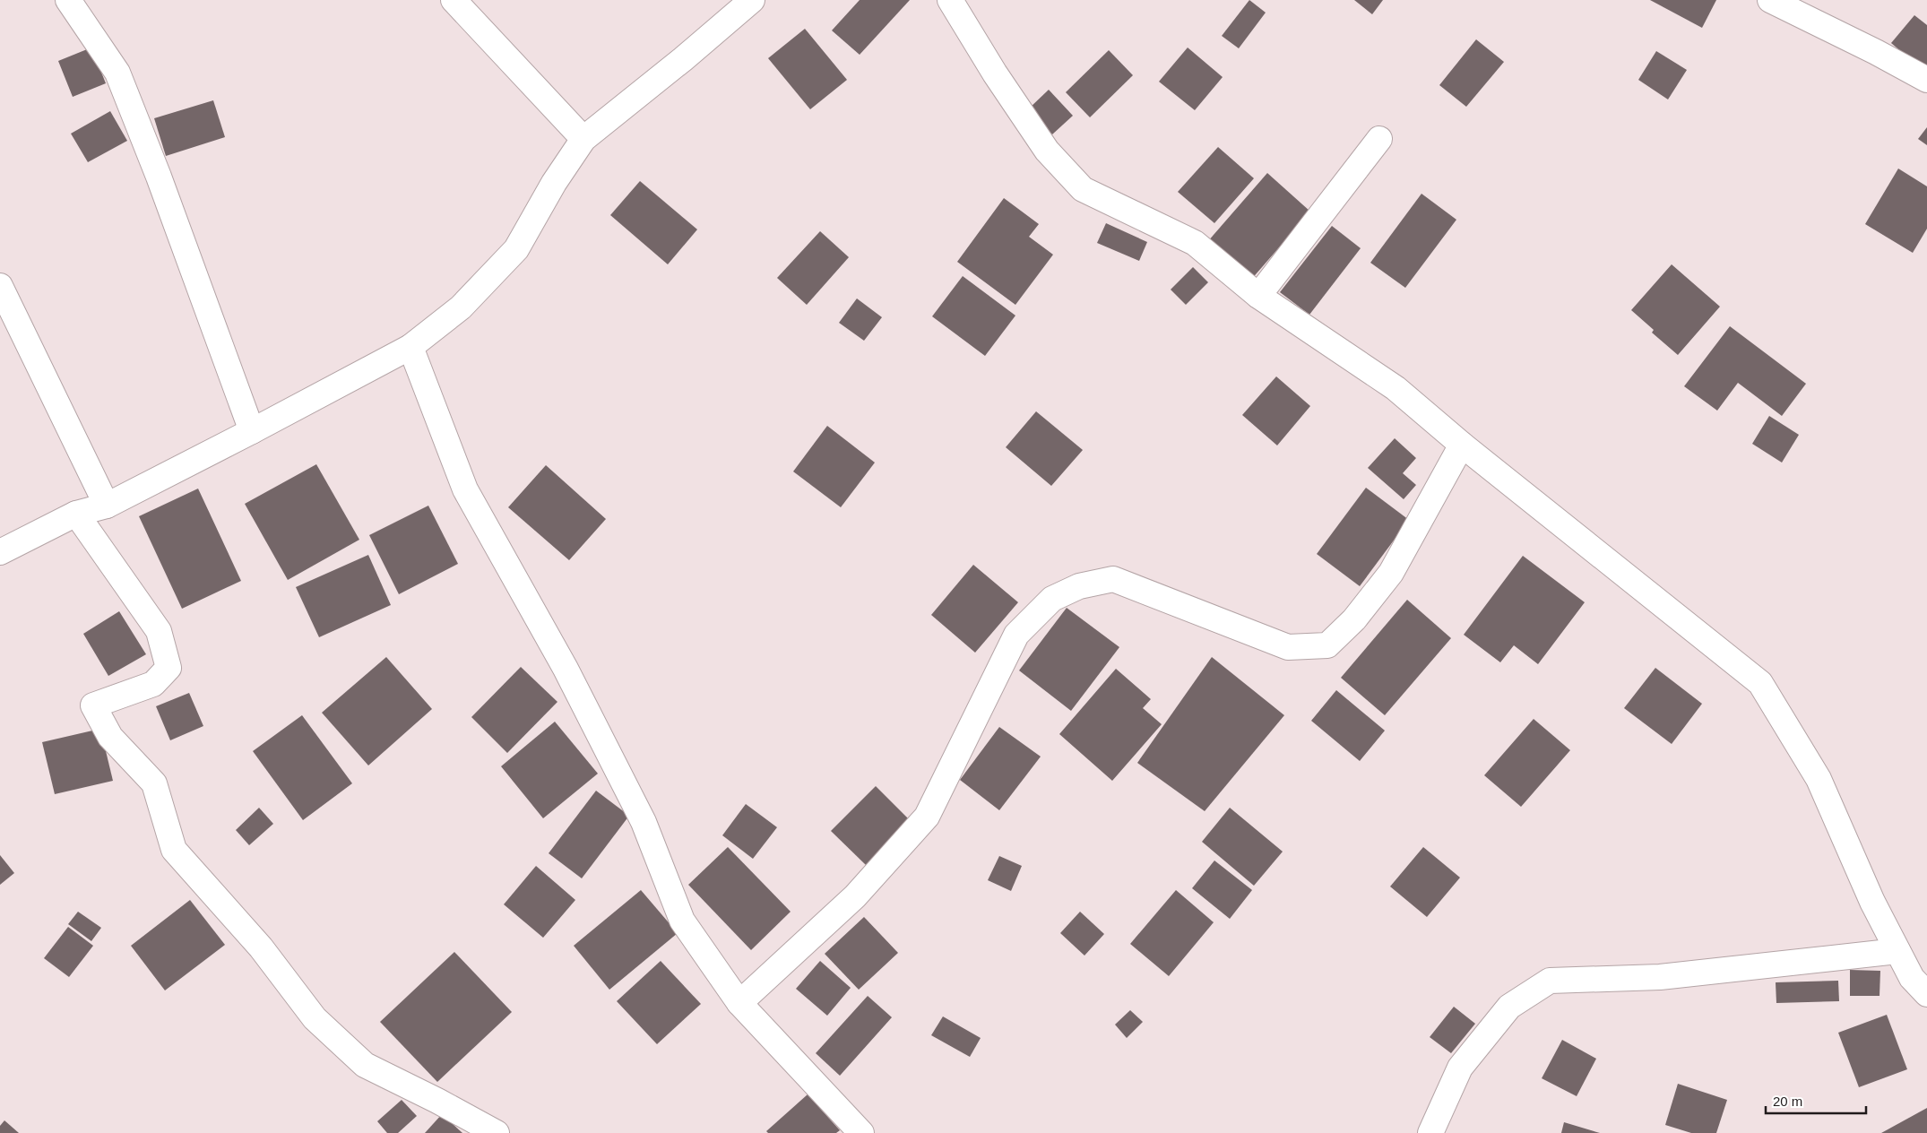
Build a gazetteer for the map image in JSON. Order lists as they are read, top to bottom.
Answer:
{
  "scale_bar": "20 m"
}
